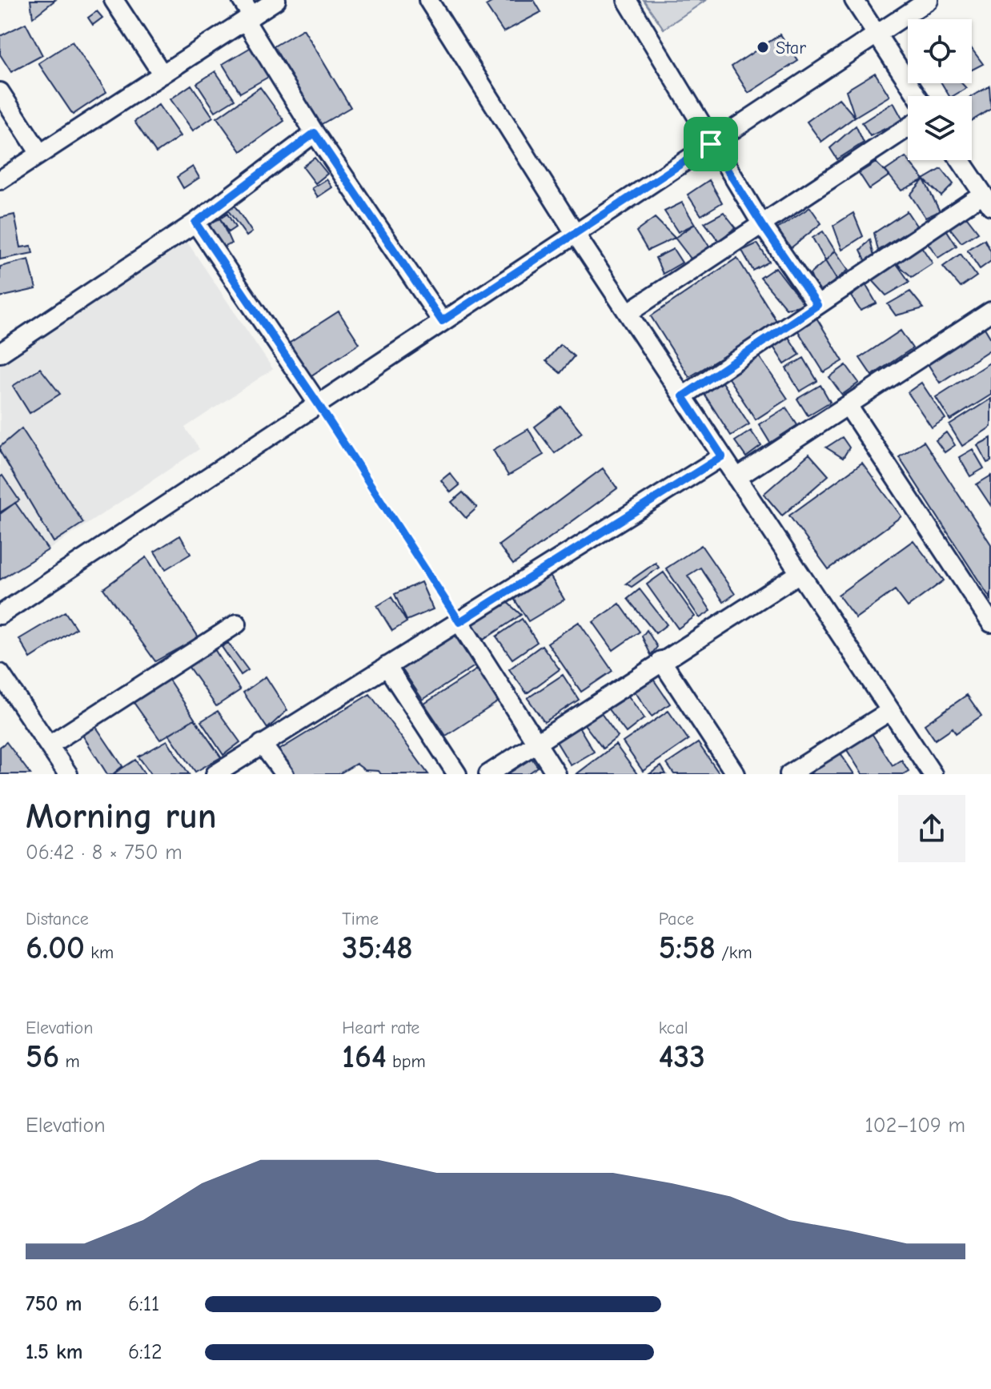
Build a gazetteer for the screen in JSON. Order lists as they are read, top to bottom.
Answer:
{
  "places": ["Star"],
  "page": {
    "heading": ["Morning run", "06:42 · 8 × 750 m"],
    "stats": [
      ["Distance", "6.00 km"],
      ["Time", "35:48"],
      ["Pace", "5:58 /km"],
      ["Elevation", "56 m"],
      ["Heart rate", "164 bpm"],
      ["kcal", "433"]
    ],
    "chart": ["Elevation", "102–109 m"],
    "list": [
      {
        "name": "750 m",
        "note": "6:11"
      },
      {
        "name": "1.5 km",
        "note": "6:12"
      }
    ]
  }
}
